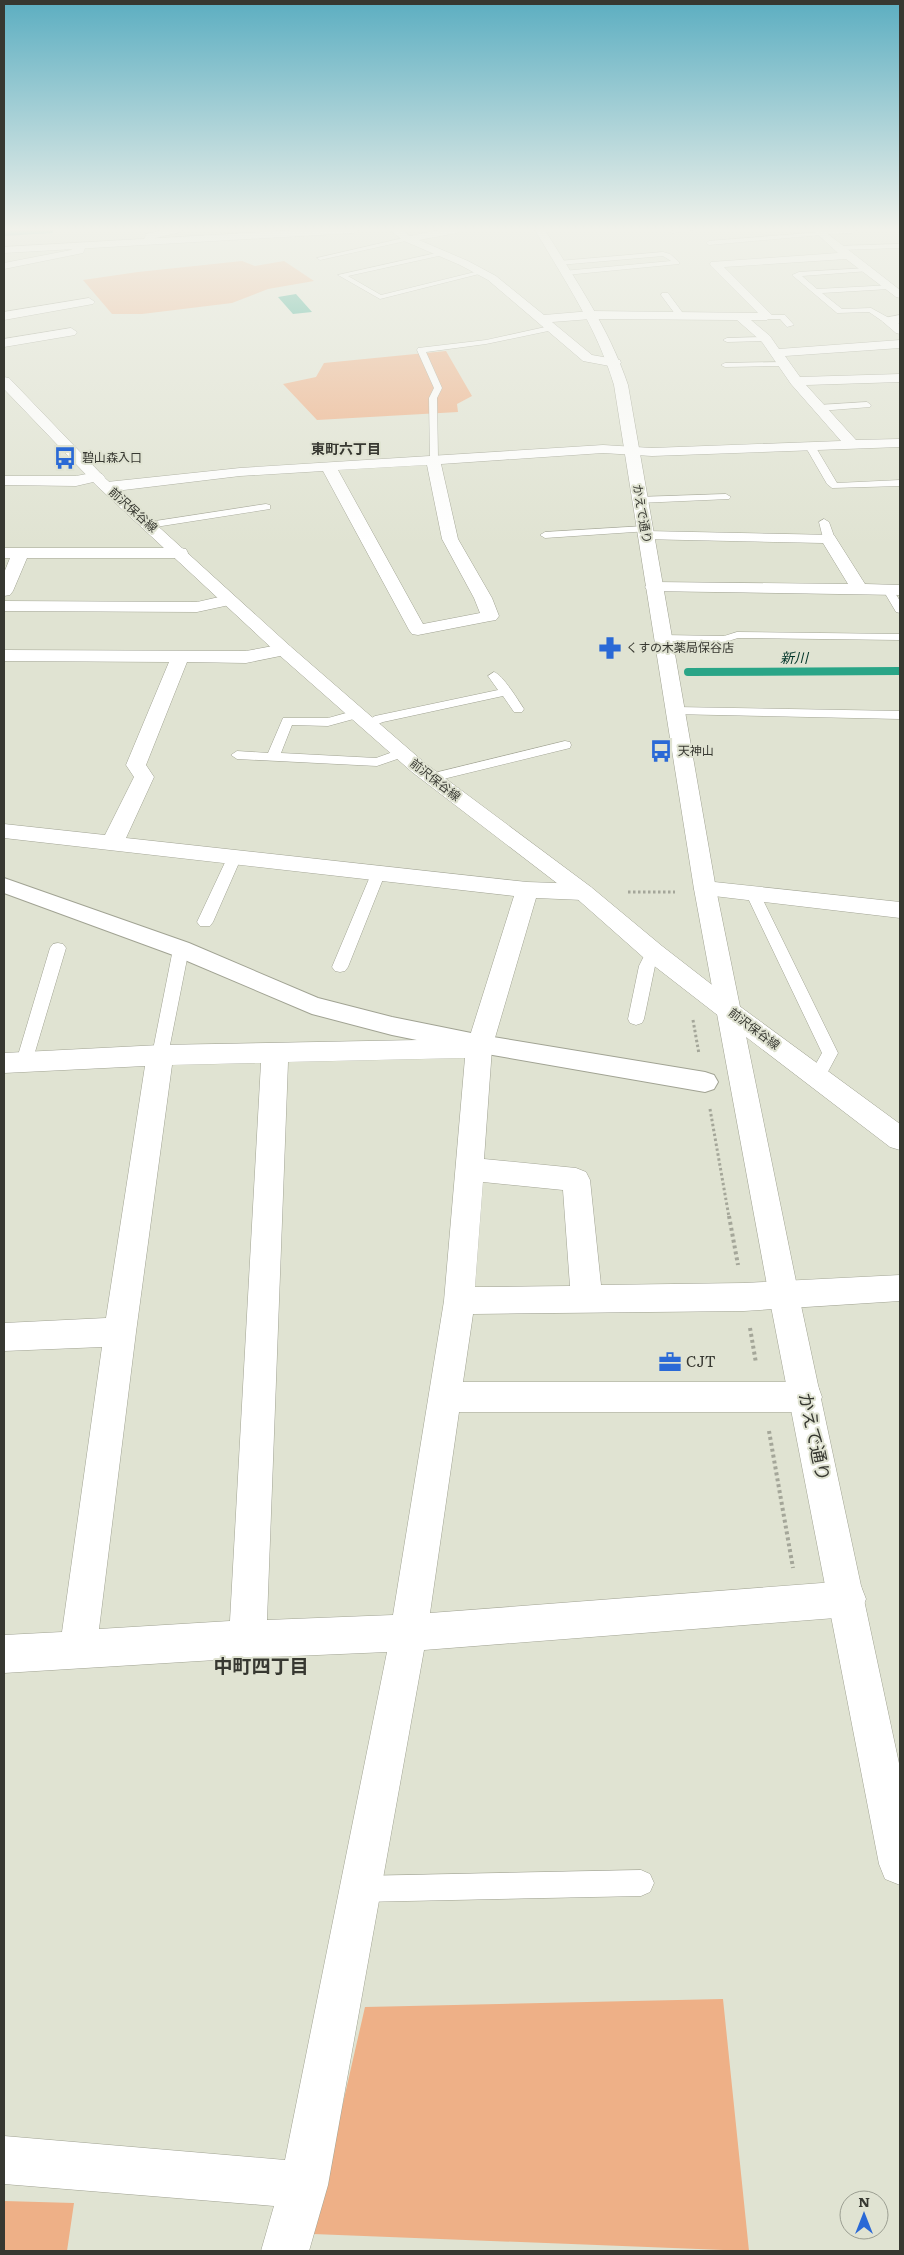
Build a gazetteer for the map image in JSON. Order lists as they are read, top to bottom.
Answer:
{
  "streets": {
    "street": ["前沢保谷線", "かえで通り"]
  },
  "crossings": [
    ["前沢保谷線", "かえで通り"]
  ],
  "districts": ["東町六丁目", "中町四丁目"],
  "water": ["新川"],
  "places": {
    "bus stop": ["碧山森入口", "天神山"],
    "pharmacy": ["くすの木薬局保谷店"],
    "office": ["CJT"]
  },
  "north": "top"
}
